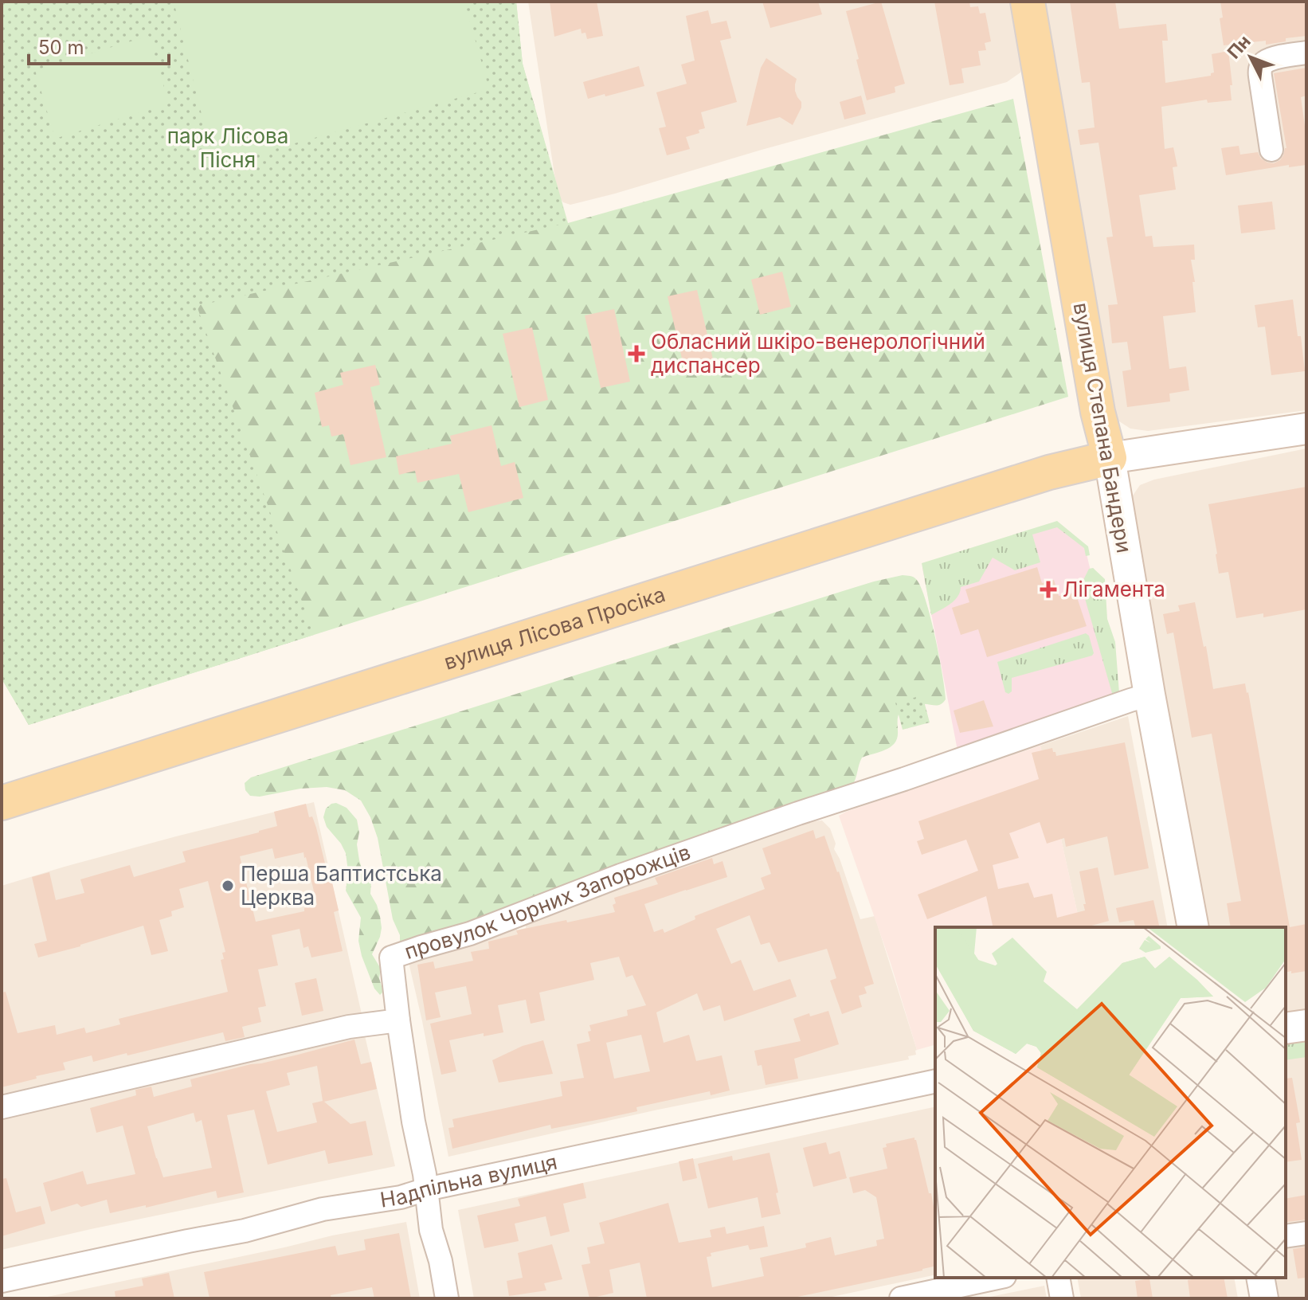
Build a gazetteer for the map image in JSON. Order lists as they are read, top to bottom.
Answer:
{
  "streets": {
    "main road": ["вулиця Степана Бандери", "вулиця Лісова Просіка"],
    "street": ["провулок Чорних Запорожців", "Надпільна вулиця"]
  },
  "crossings": [
    ["вулиця Степана Бандери", "вулиця Лісова Просіка"],
    ["вулиця Степана Бандери", "провулок Чорних Запорожців"]
  ],
  "parks": ["парк Лісова Пісня"],
  "places": {
    "health": ["Обласний шкіро-венерологічний диспансер", "Лігамента"],
    "other": ["Перша Баптистська Церква"]
  },
  "scale_bar": "50 m",
  "north": "top left"
}
